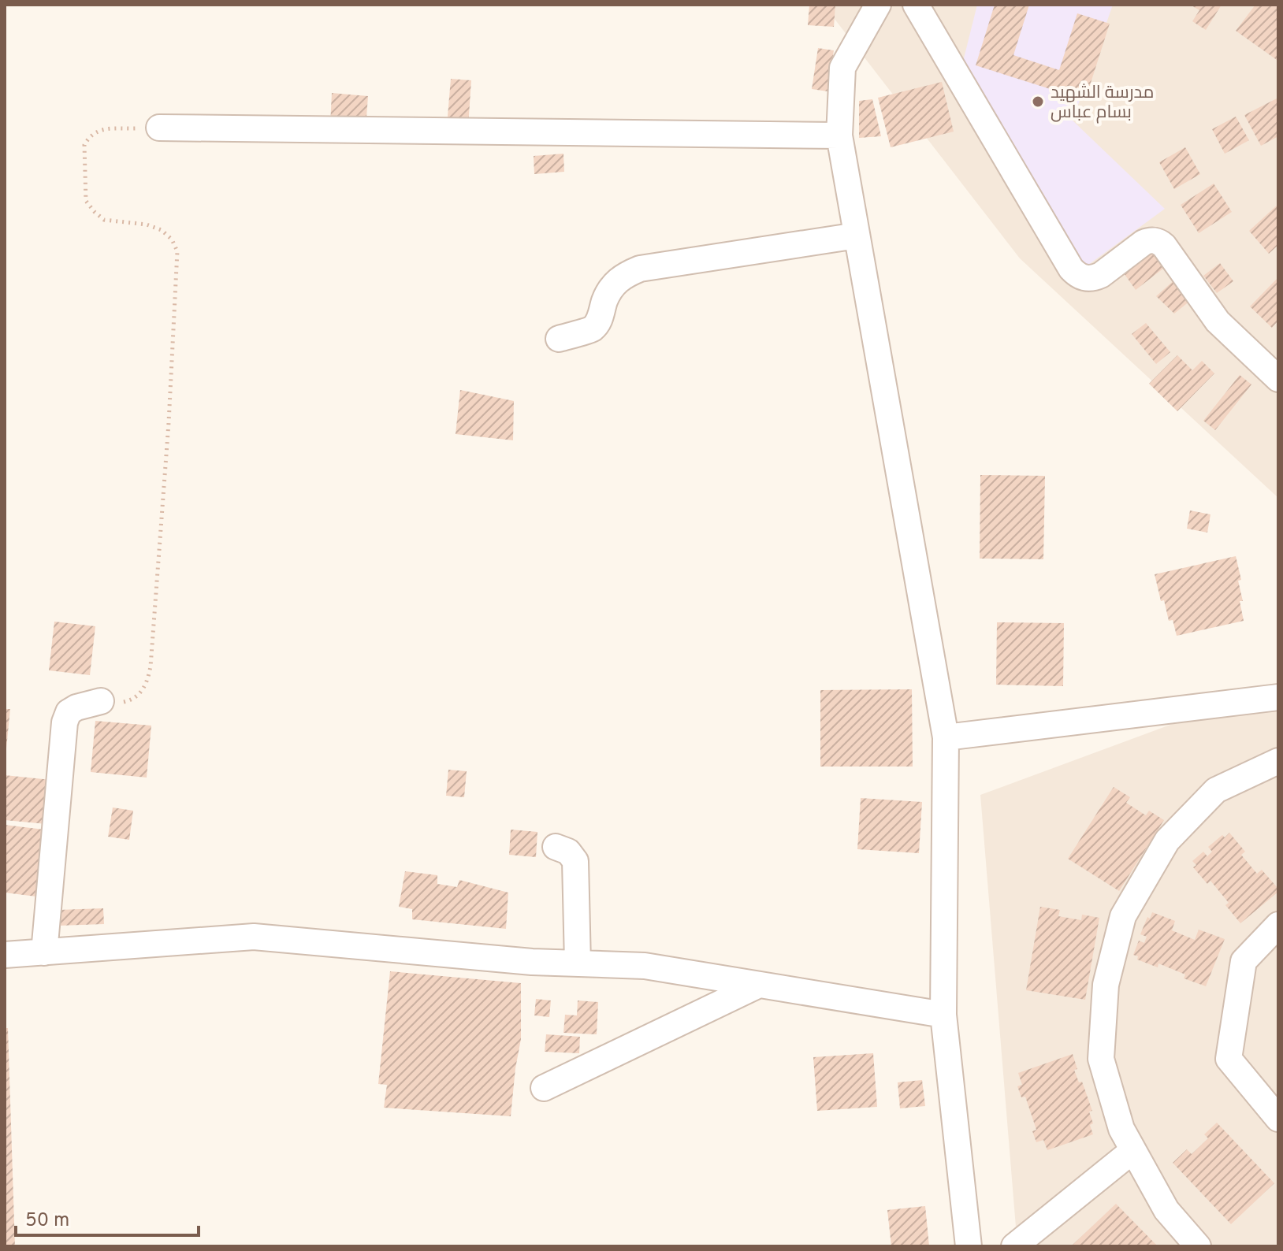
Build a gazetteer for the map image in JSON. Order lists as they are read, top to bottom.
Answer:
{
  "places": ["مدرسة الشهيد بسام عباس"],
  "scale_bar": "50 m"
}
